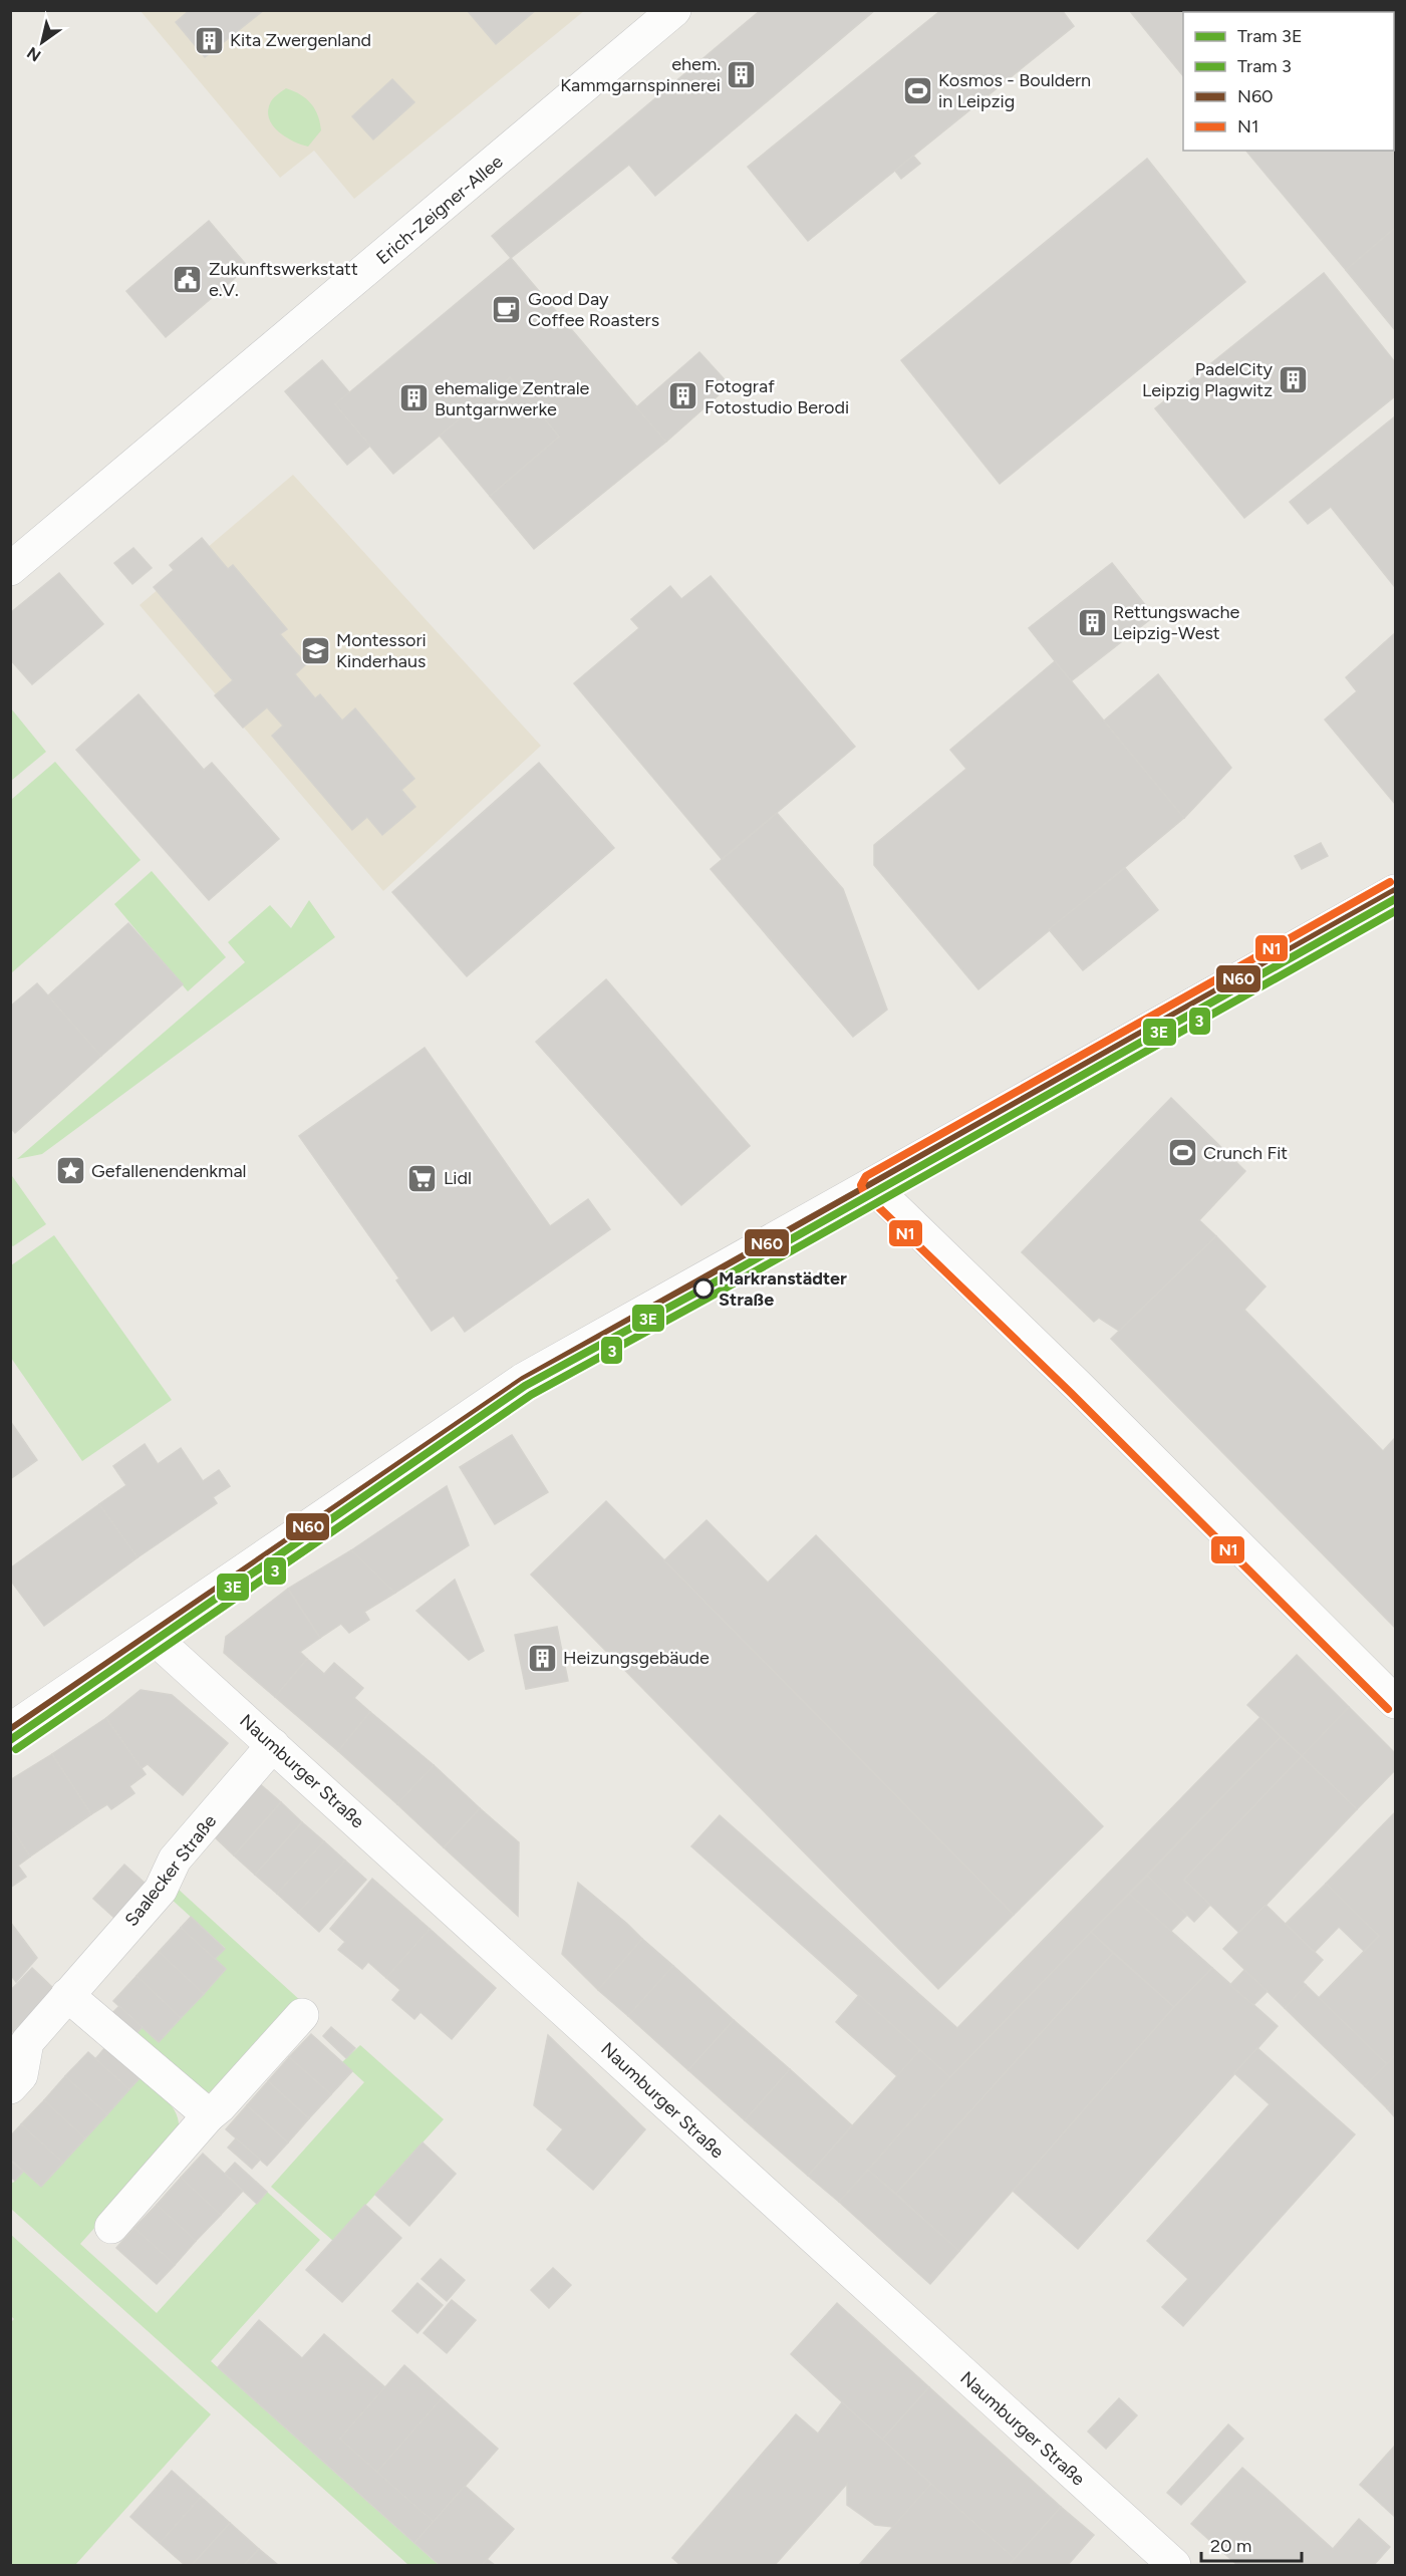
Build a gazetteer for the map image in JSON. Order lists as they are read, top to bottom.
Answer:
{
  "streets": {
    "street": ["Erich-Zeigner-Allee", "Naumburger Straße", "Saalecker Straße"]
  },
  "crossings": [
    ["Naumburger Straße", "Saalecker Straße"]
  ],
  "places": {
    "building": [
      "Kita Zwergenland",
      "ehem. Kammgarnspinnerei",
      "PadelCity Leipzig Plagwitz",
      "Fotograf Fotostudio Berodi",
      "ehemalige Zentrale Buntgarnwerke",
      "Rettungswache Leipzig-West",
      "Heizungsgebäude"
    ],
    "sports": ["Kosmos - Bouldern in Leipzig", "Crunch Fit"],
    "public building": ["Zukunftswerkstatt e.V."],
    "cafe": ["Good Day Coffee Roasters"],
    "school or university": ["Montessori Kinderhaus"],
    "place": ["Gefallenendenkmal"],
    "supermarket": ["Lidl"],
    "other": ["Markranstädter Straße"]
  },
  "lines": [
    "transit line N1",
    "transit line N60",
    "tram line 3E",
    "tram line 3"
  ],
  "legend": [
    "Tram 3E",
    "Tram 3",
    "N60",
    "N1"
  ],
  "scale_bar": "20 m",
  "north": "bottom left"
}
